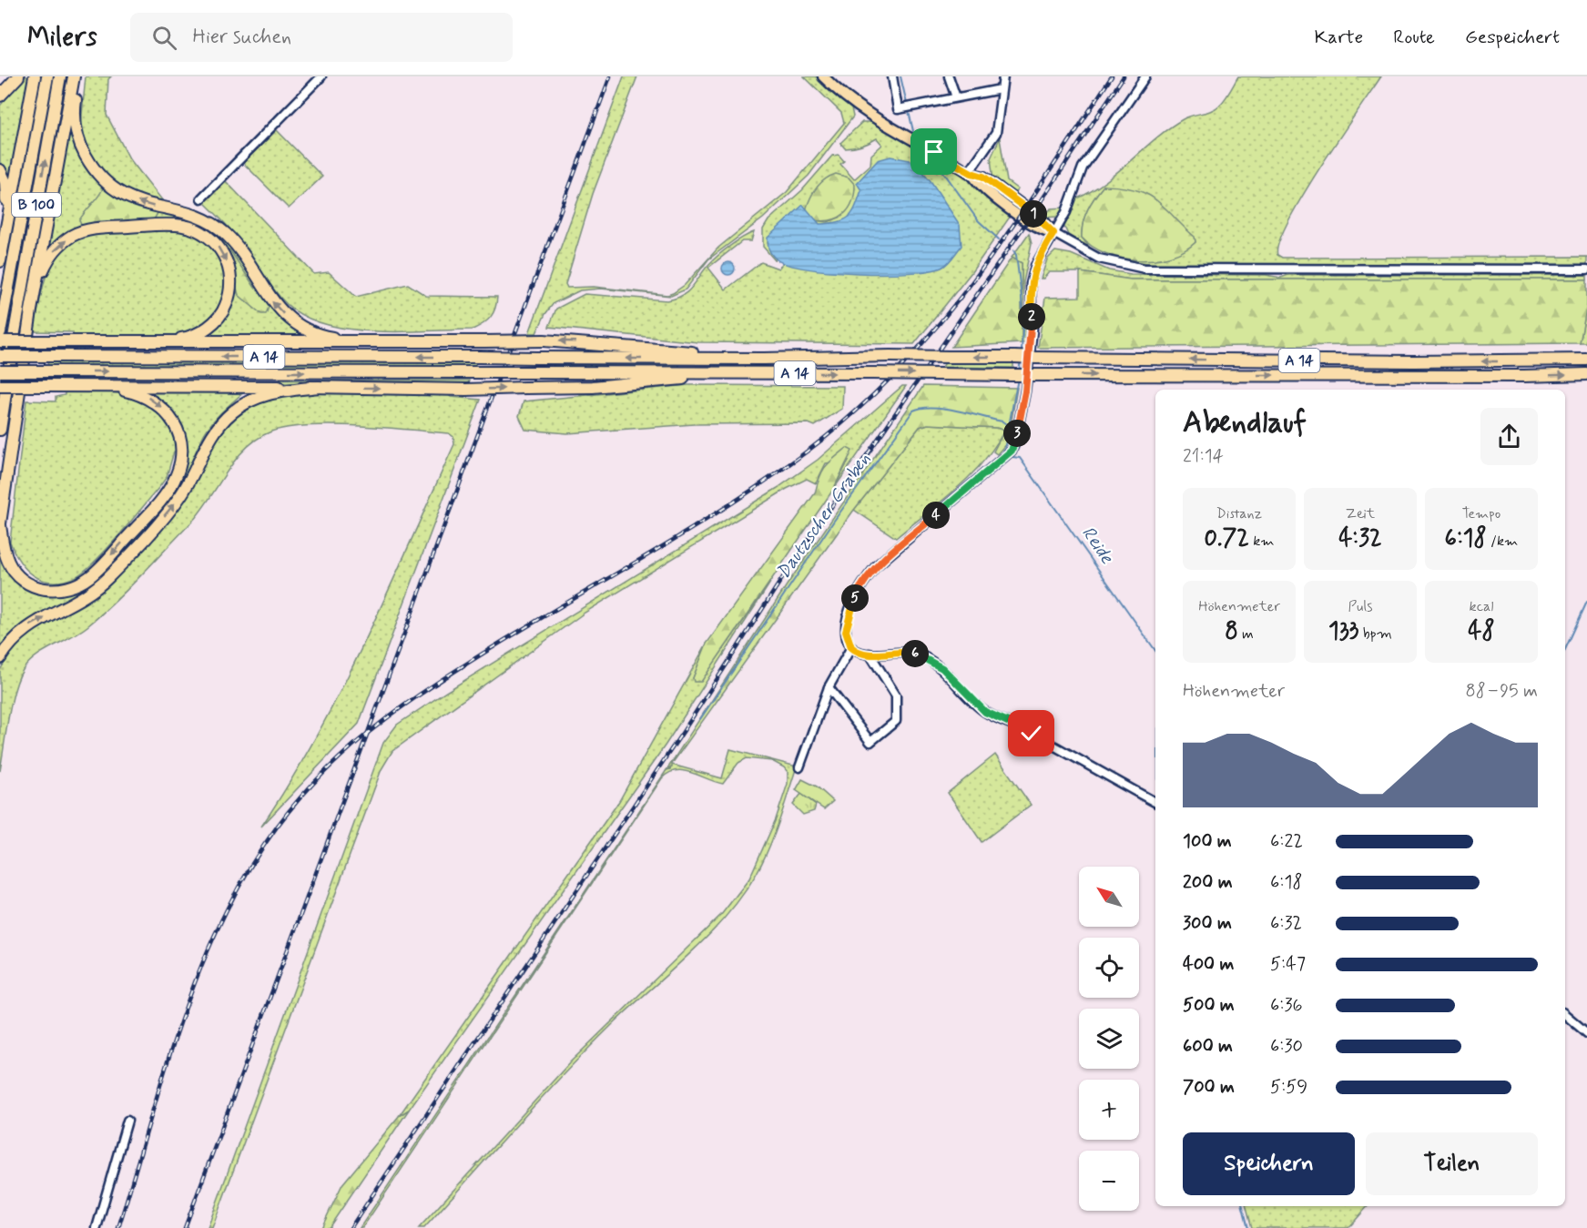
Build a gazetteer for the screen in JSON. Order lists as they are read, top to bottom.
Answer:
{
  "streets": {
    "highway": ["B 100", "A 14"]
  },
  "water": ["Dautzscher Graben", "Reide"],
  "north": "top left",
  "page": {
    "header": "Milers",
    "search": "Hier suchen",
    "nav": ["Karte", "Route", "Gespeichert"],
    "pins": [
      "1",
      "2",
      "3",
      "4",
      "5",
      "6"
    ],
    "heading": ["Abendlauf", "21:14"],
    "stats": [
      ["Distanz", "0.72 km"],
      ["Zeit", "4:32"],
      ["Tempo", "6:18 /km"],
      ["Höhenmeter", "8 m"],
      ["Puls", "133 bpm"],
      ["kcal", "48"]
    ],
    "chart": ["Höhenmeter", "88–95 m"],
    "list": [
      {
        "name": "100 m",
        "note": "6:22"
      },
      {
        "name": "200 m",
        "note": "6:18"
      },
      {
        "name": "300 m",
        "note": "6:32"
      },
      {
        "name": "400 m",
        "note": "5:47"
      },
      {
        "name": "500 m",
        "note": "6:36"
      },
      {
        "name": "600 m",
        "note": "6:30"
      },
      {
        "name": "700 m",
        "note": "5:59"
      }
    ],
    "map_buttons": ["+", "−"],
    "buttons": ["Speichern", "Teilen"]
  }
}
